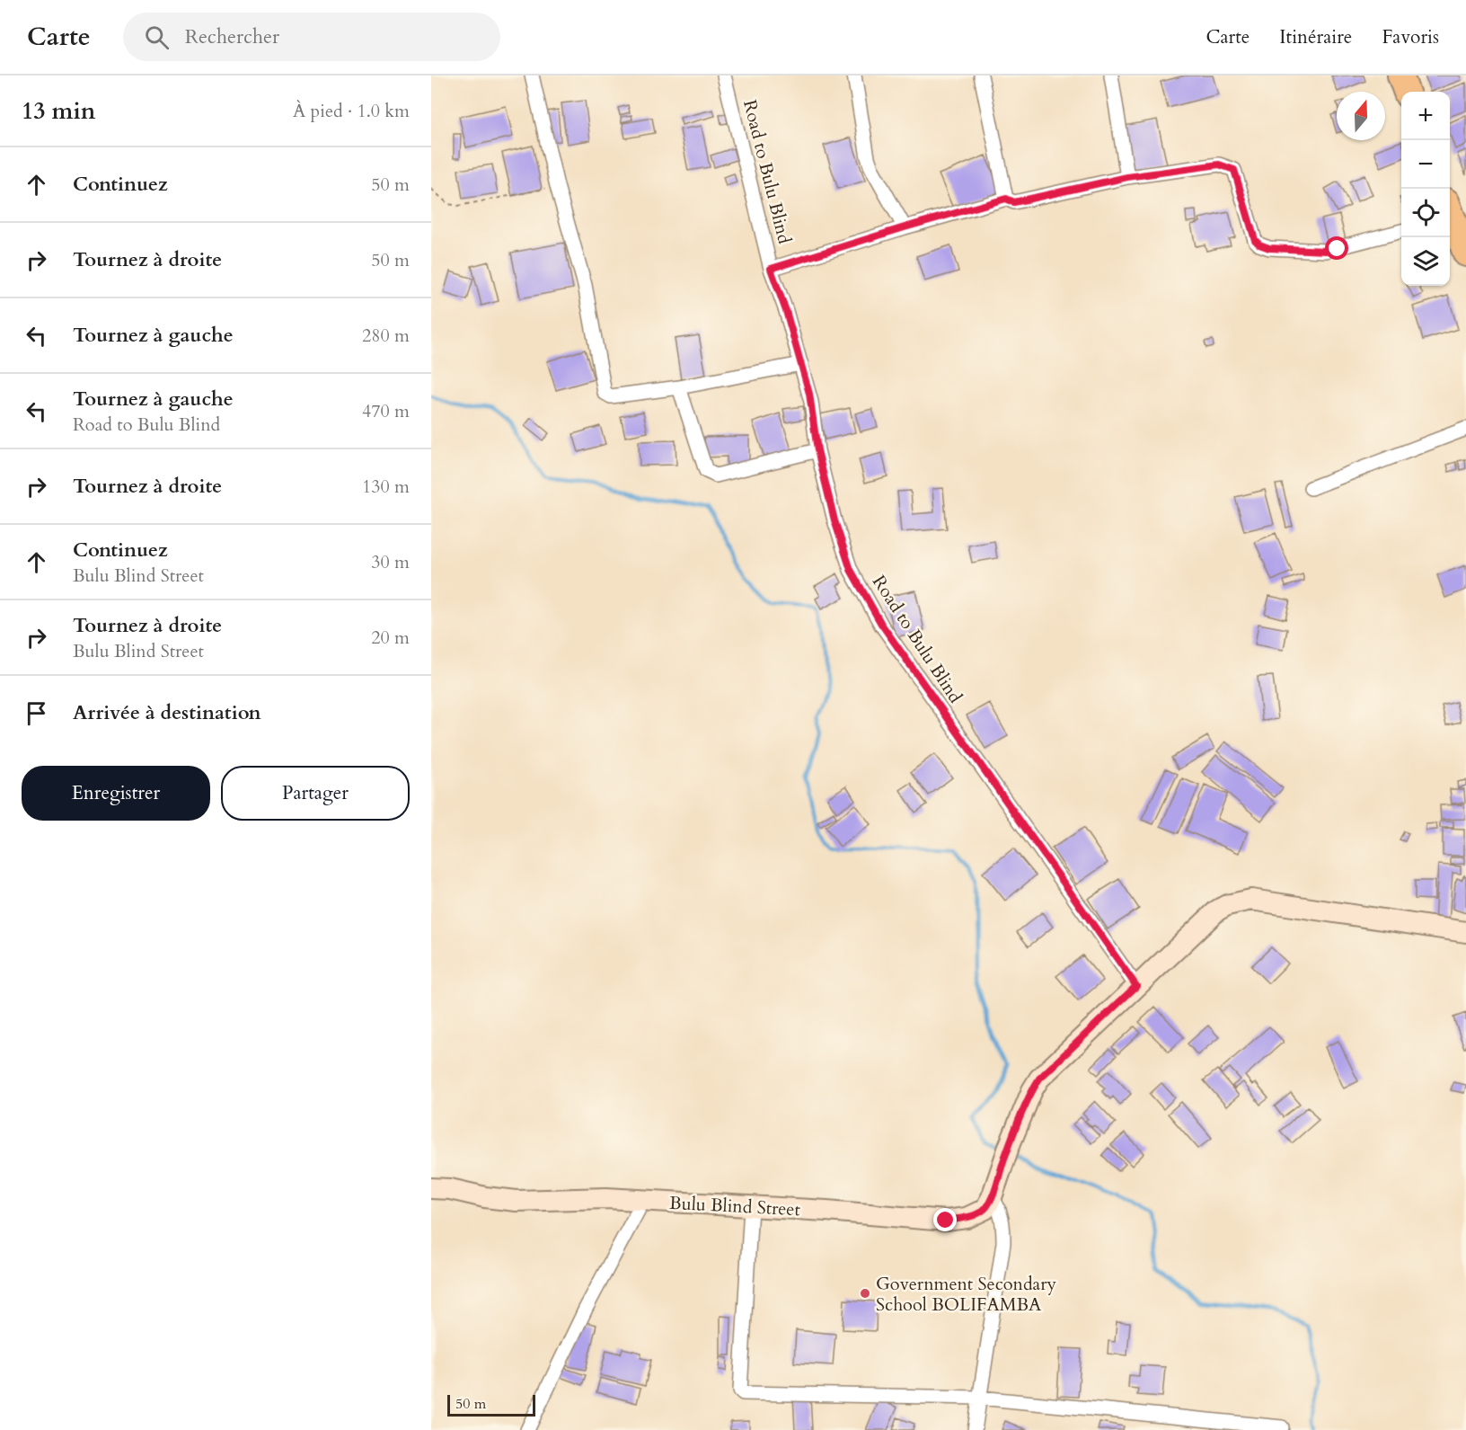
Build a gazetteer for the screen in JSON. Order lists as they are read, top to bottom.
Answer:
{
  "streets": {
    "street": ["Road to Bulu Blind", "Bulu Blind Street"]
  },
  "crossings": [
    ["Road to Bulu Blind", "Bulu Blind Street"]
  ],
  "places": ["Government Secondary School BOLIFAMBA"],
  "scale_bar": "50 m",
  "north": "top",
  "page": {
    "header": "Carte",
    "search": "Rechercher",
    "nav": ["Carte", "Itinéraire", "Favoris"],
    "heading": ["13 min", "À pied · 1.0 km"],
    "map_buttons": ["+", "−"],
    "list": [
      ["Continuez", "50 m"],
      ["Tournez à droite", "50 m"],
      ["Tournez à gauche", "280 m"],
      ["Tournez à gauche", "Road to Bulu Blind", "470 m"],
      ["Tournez à droite", "130 m"],
      ["Continuez", "Bulu Blind Street", "30 m"],
      ["Tournez à droite", "Bulu Blind Street", "20 m"],
      "Arrivée à destination"
    ],
    "buttons": ["Enregistrer", "Partager"],
    "scale": "50 m"
  }
}
